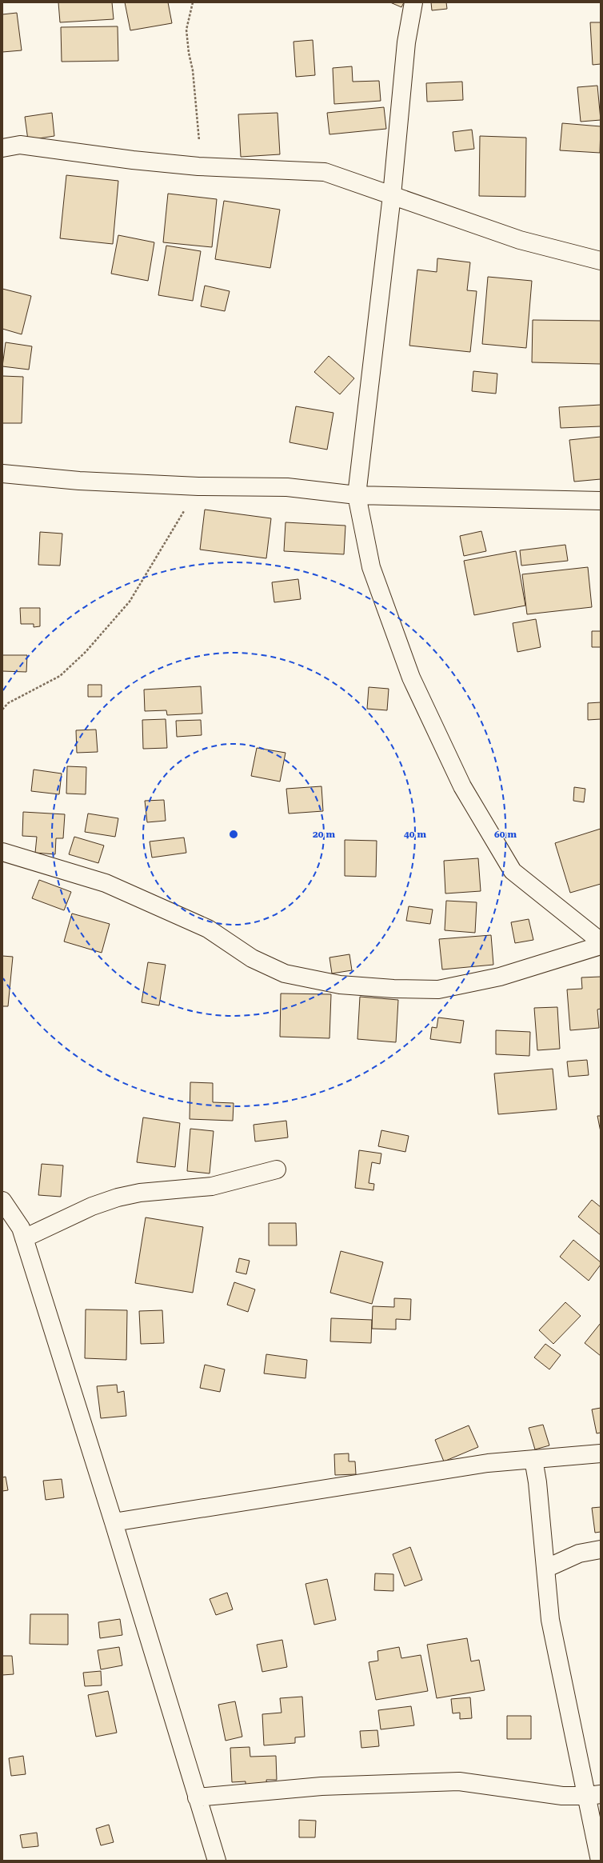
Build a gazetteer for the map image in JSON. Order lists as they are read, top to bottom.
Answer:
{
  "rings": ["20 m", "40 m", "60 m"]
}
